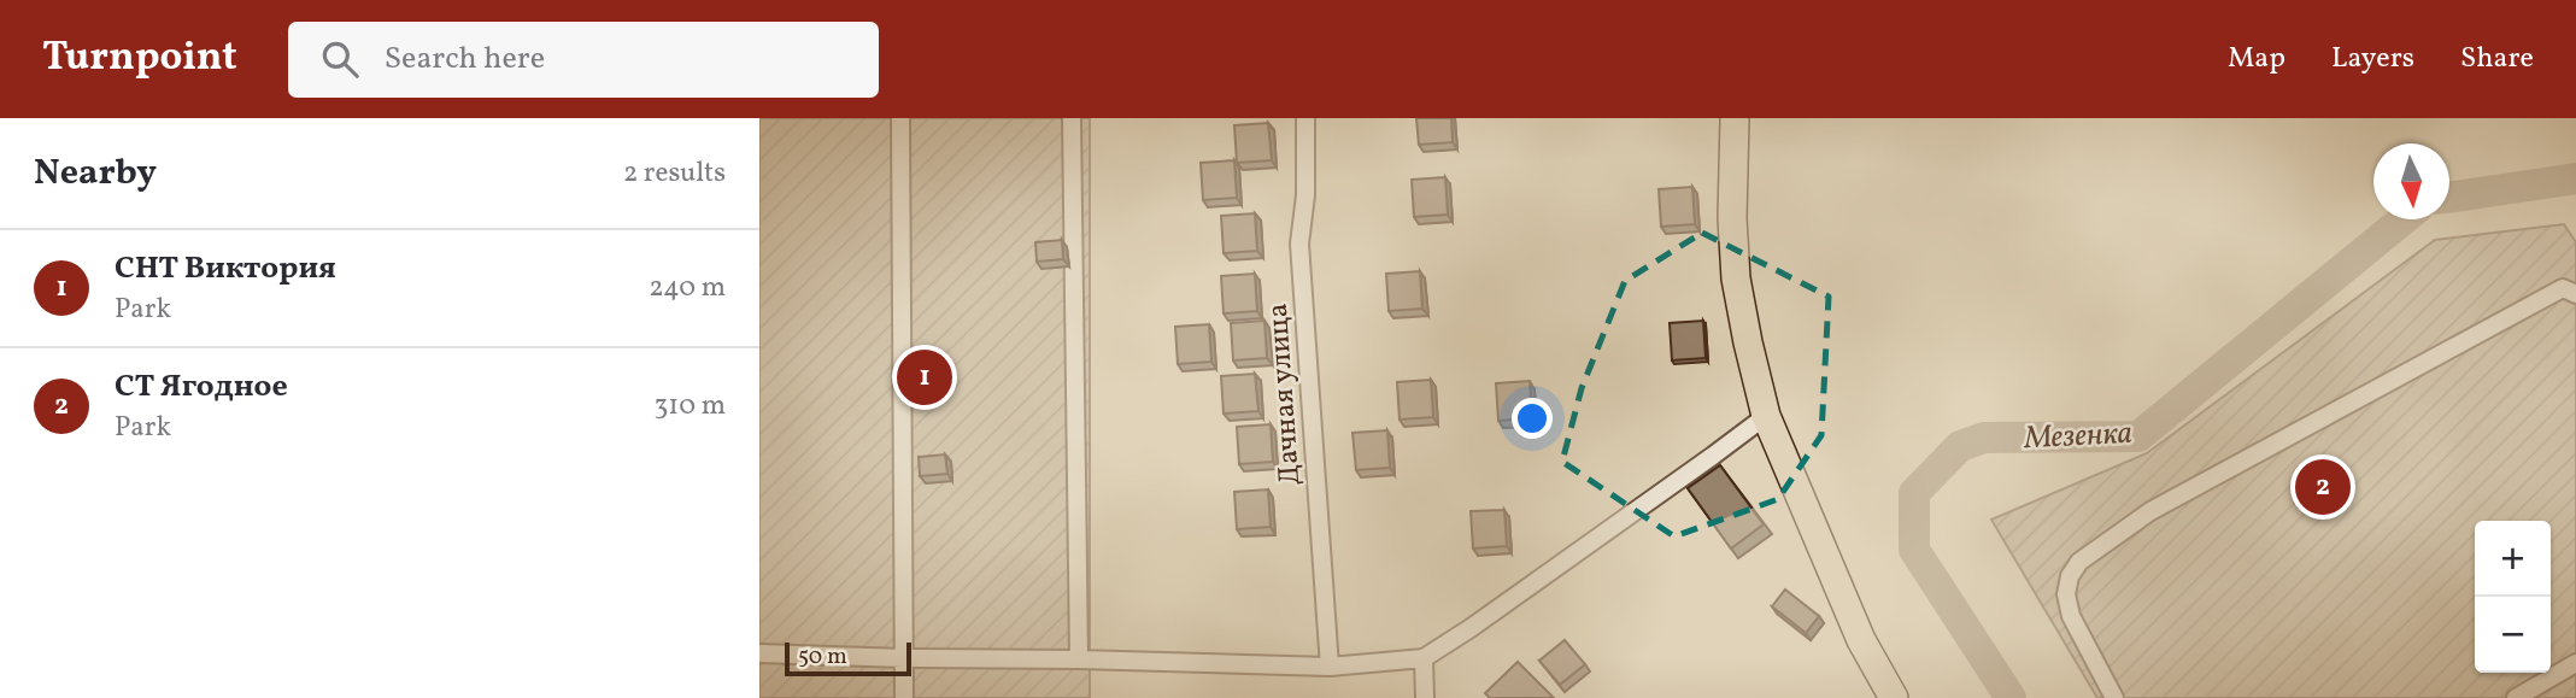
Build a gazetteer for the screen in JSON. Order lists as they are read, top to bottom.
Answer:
{
  "streets": {
    "street": ["Дачная улица"]
  },
  "water": ["Мезенка"],
  "scale_bar": "50 m",
  "north": "bottom",
  "page": {
    "header": "Turnpoint",
    "search": "Search here",
    "nav": ["Map", "Layers", "Share"],
    "heading": ["Nearby", "2 results"],
    "list": [
      {
        "mark": "1",
        "name": "СНТ Виктория",
        "note": "Park",
        "value": "240 m"
      },
      {
        "mark": "2",
        "name": "СТ Ягодное",
        "note": "Park",
        "value": "310 m"
      }
    ],
    "pins": ["1", "2"],
    "map_buttons": ["+", "−"],
    "scale": "50 m"
  }
}
